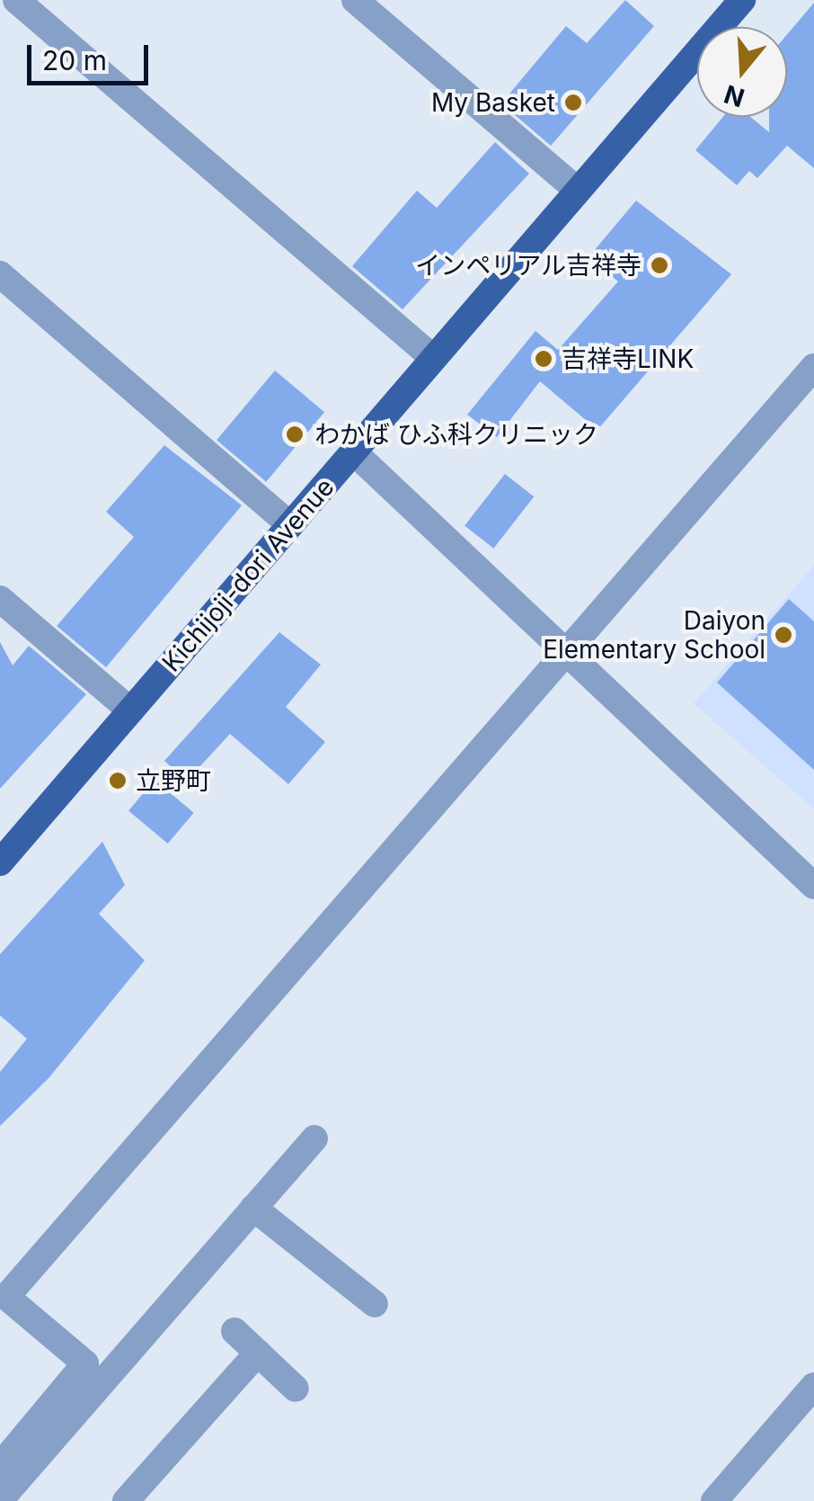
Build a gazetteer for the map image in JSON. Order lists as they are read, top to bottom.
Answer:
{
  "streets": {
    "main road": ["Kichijoji-dori Avenue"]
  },
  "places": [
    "My Basket",
    "インペリアル吉祥寺",
    "吉祥寺LINK",
    "わかば ひふ科クリニック",
    "Daiyon Elementary School",
    "立野町"
  ],
  "scale_bar": "20 m",
  "north": "bottom"
}
